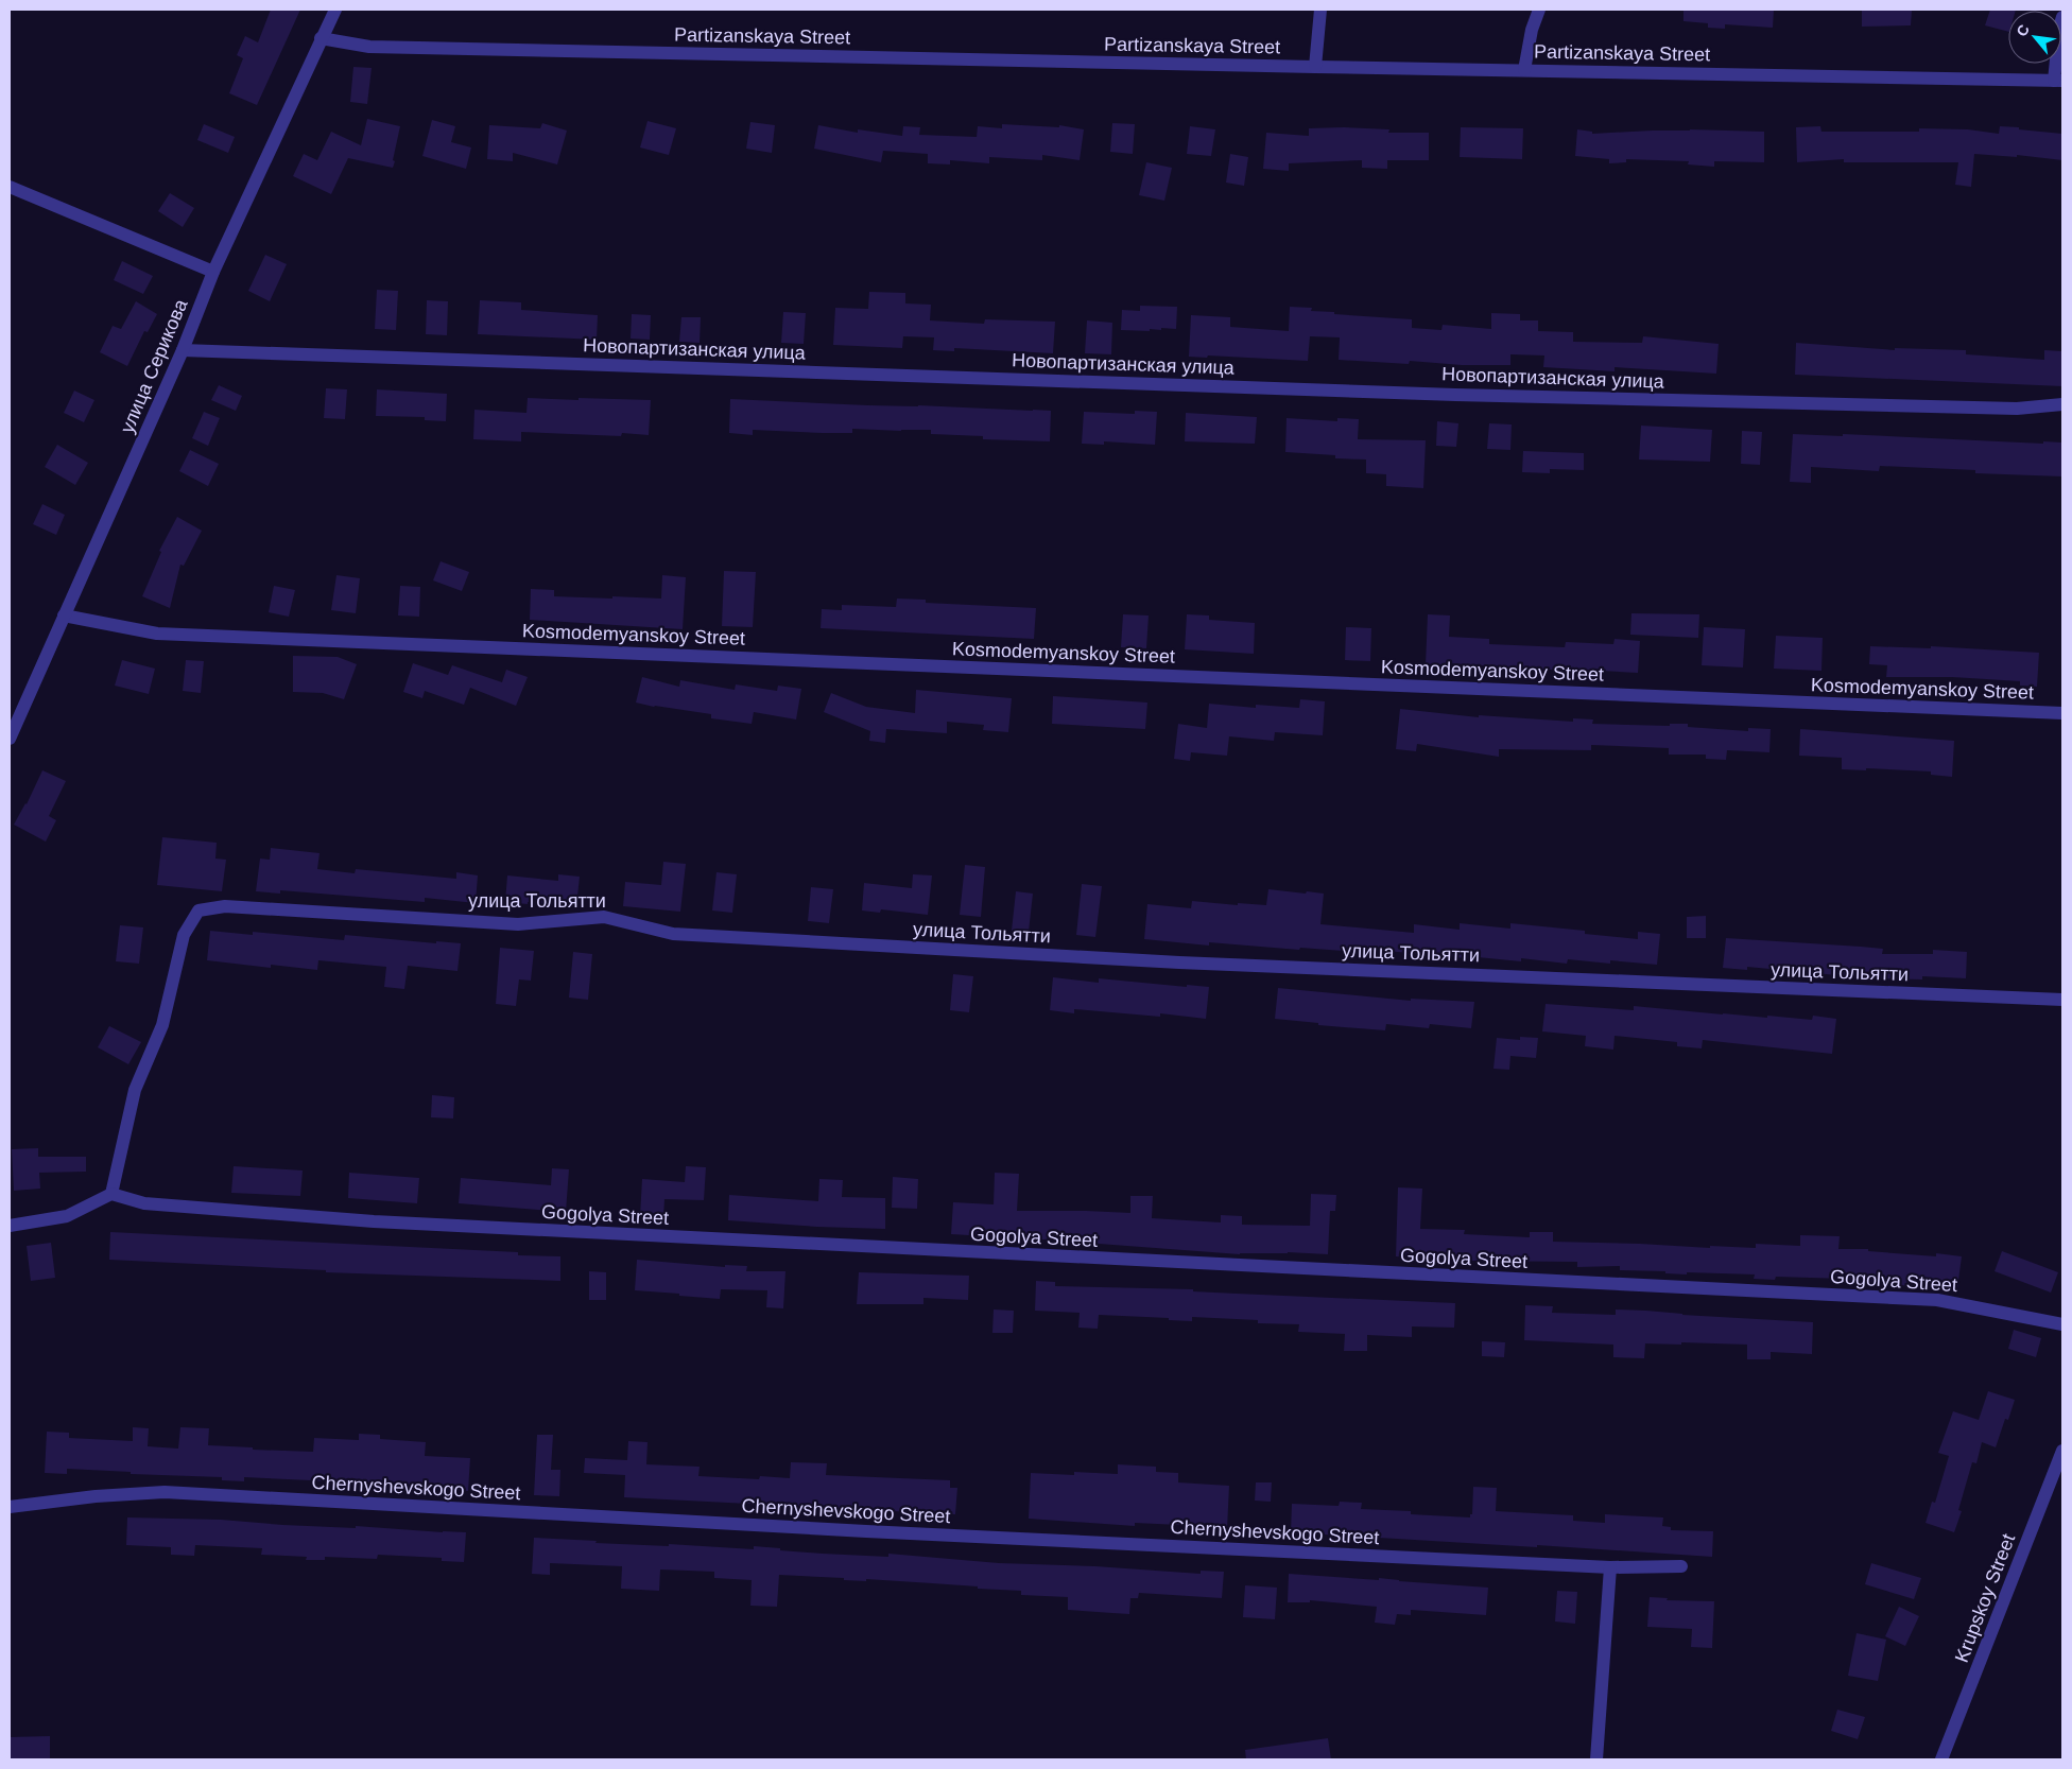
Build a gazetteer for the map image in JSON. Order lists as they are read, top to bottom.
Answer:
{
  "streets": {
    "street": [
      "Partizanskaya Street",
      "Новопартизанская улица",
      "улица Серикова",
      "Kosmodemyanskoy Street",
      "улица Тольятти",
      "Gogolya Street",
      "Chernyshevskogo Street",
      "Krupskoy Street"
    ]
  },
  "crossings": [
    ["Partizanskaya Street", "улица Серикова"],
    ["Новопартизанская улица", "улица Серикова"],
    ["улица Серикова", "Kosmodemyanskoy Street"],
    ["улица Тольятти", "Gogolya Street"]
  ],
  "north": "top left"
}
